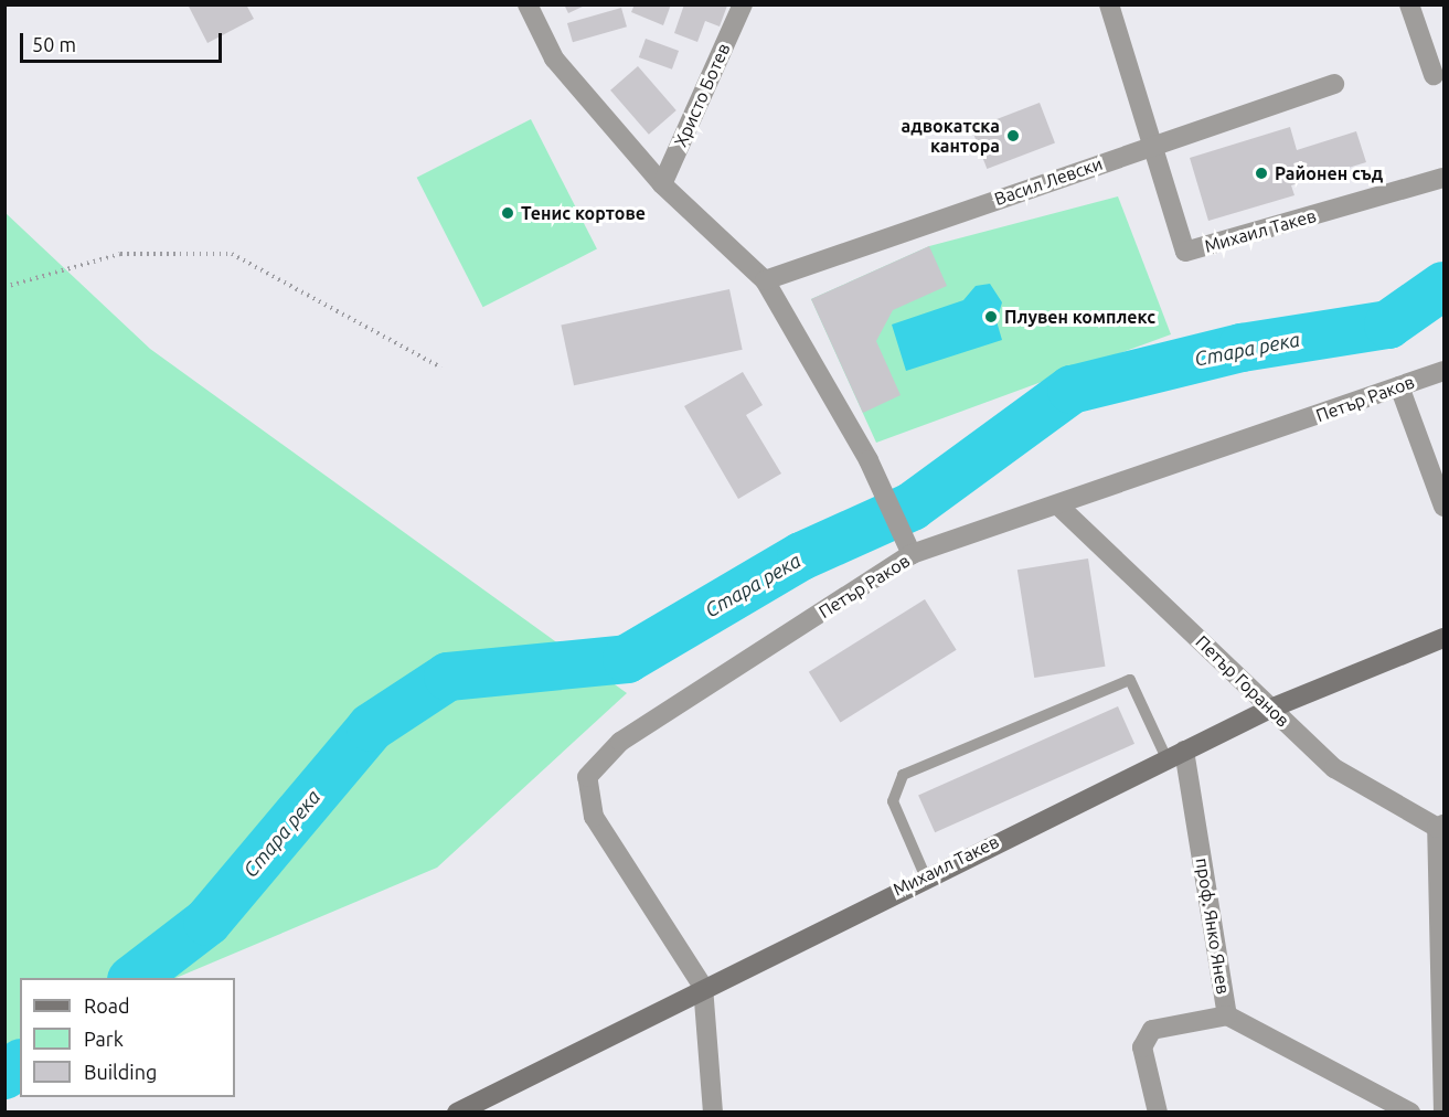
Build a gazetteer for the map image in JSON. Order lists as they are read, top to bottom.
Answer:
{
  "streets": {
    "main road": ["Михаил Такев"],
    "street": [
      "Христо Ботев",
      "Васил Левски",
      "Петър Раков",
      "Петър Горанов",
      "проф. Янко Янев"
    ]
  },
  "crossings": [
    ["Васил Левски", "Михаил Такев"],
    ["Михаил Такев", "Петър Раков"],
    ["Михаил Такев", "Петър Горанов"],
    ["Михаил Такев", "проф. Янко Янев"],
    ["Петър Раков", "Петър Горанов"]
  ],
  "water": ["Стара река"],
  "places": [
    "адвокатска кантора",
    "Районен съд",
    "Тенис кортове",
    "Плувен комплекс"
  ],
  "legend": ["Road", "Park", "Building"],
  "scale_bar": "50 m"
}
